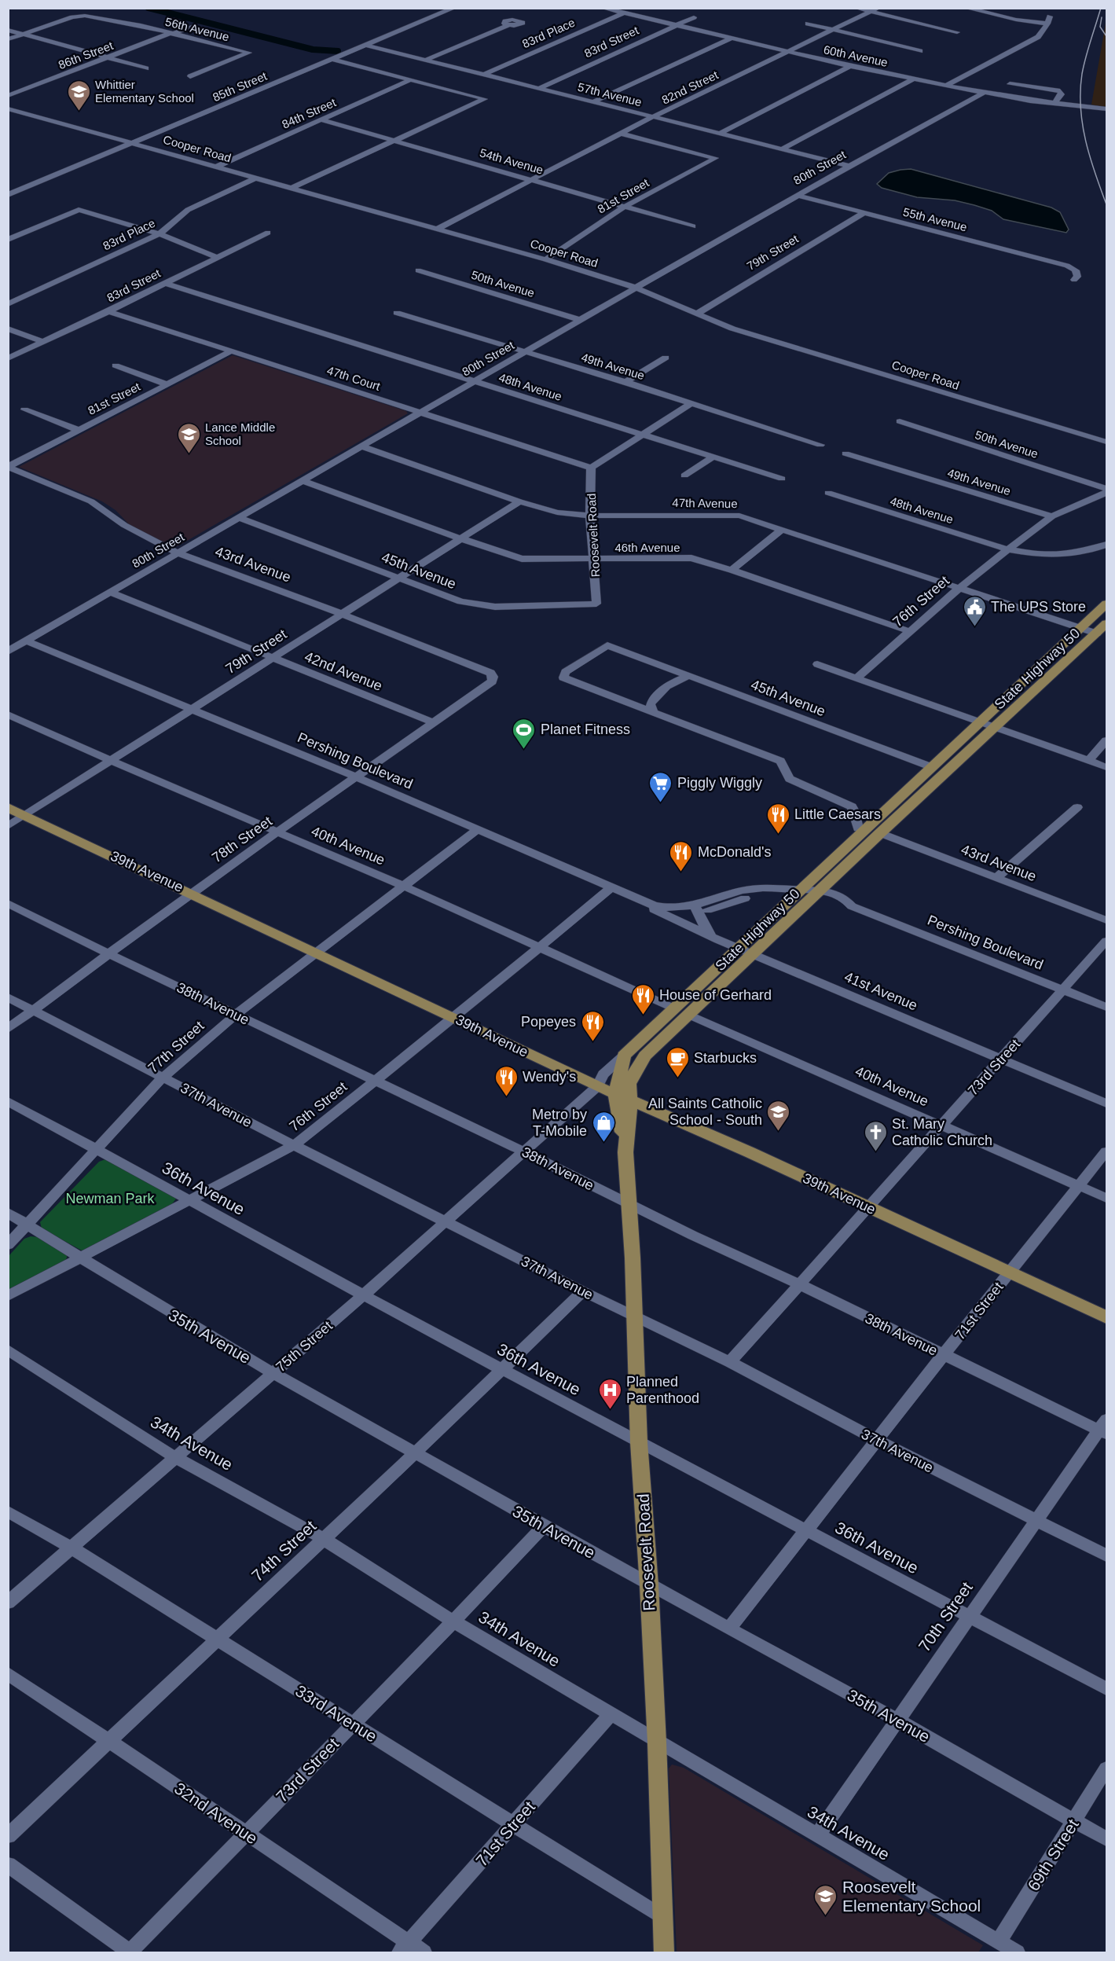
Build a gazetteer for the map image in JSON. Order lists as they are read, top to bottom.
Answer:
{
  "streets": {
    "main road": ["Roosevelt Road", "State Highway 50", "39th Avenue"],
    "street": [
      "56th Avenue",
      "83rd Place",
      "83rd Street",
      "86th Street",
      "60th Avenue",
      "85th Street",
      "82nd Street",
      "57th Avenue",
      "84th Street",
      "Cooper Road",
      "54th Avenue",
      "80th Street",
      "81st Street",
      "55th Avenue",
      "79th Street",
      "50th Avenue",
      "49th Avenue",
      "47th Court",
      "48th Avenue",
      "47th Avenue",
      "46th Avenue",
      "43rd Avenue",
      "45th Avenue",
      "76th Street",
      "42nd Avenue",
      "Pershing Boulevard",
      "78th Street",
      "40th Avenue",
      "41st Avenue",
      "38th Avenue",
      "77th Street",
      "73rd Street",
      "37th Avenue",
      "36th Avenue",
      "71st Street",
      "35th Avenue",
      "75th Street",
      "34th Avenue",
      "74th Street",
      "70th Street",
      "33rd Avenue",
      "32nd Avenue",
      "69th Street"
    ]
  },
  "crossings": [
    ["56th Avenue", "86th Street"],
    ["83rd Place", "60th Avenue"],
    ["83rd Place", "57th Avenue"],
    ["83rd Place", "Cooper Road"],
    ["83rd Street", "60th Avenue"],
    ["83rd Street", "57th Avenue"],
    ["83rd Street", "47th Court"],
    ["83rd Street", "48th Avenue"],
    ["60th Avenue", "82nd Street"],
    ["60th Avenue", "80th Street"],
    ["85th Street", "57th Avenue"],
    ["85th Street", "Cooper Road"],
    ["82nd Street", "57th Avenue"],
    ["82nd Street", "Cooper Road"],
    ["82nd Street", "54th Avenue"],
    ["82nd Street", "81st Street"],
    ["57th Avenue", "80th Street"],
    ["84th Street", "Cooper Road"],
    ["84th Street", "54th Avenue"],
    ["Cooper Road", "80th Street"],
    ["Cooper Road", "81st Street"],
    ["Cooper Road", "79th Street"],
    ["54th Avenue", "81st Street"],
    ["80th Street", "55th Avenue"],
    ["80th Street", "50th Avenue"],
    ["80th Street", "49th Avenue"],
    ["80th Street", "47th Court"],
    ["80th Street", "48th Avenue"],
    ["80th Street", "47th Avenue"],
    ["80th Street", "46th Avenue"],
    ["80th Street", "43rd Avenue"],
    ["80th Street", "45th Avenue"],
    ["80th Street", "42nd Avenue"],
    ["80th Street", "Pershing Boulevard"],
    ["81st Street", "47th Court"],
    ["81st Street", "43rd Avenue"],
    ["55th Avenue", "79th Street"],
    ["79th Street", "47th Avenue"],
    ["79th Street", "46th Avenue"],
    ["79th Street", "43rd Avenue"],
    ["79th Street", "45th Avenue"],
    ["79th Street", "42nd Avenue"],
    ["79th Street", "Pershing Boulevard"],
    ["79th Street", "40th Avenue"],
    ["79th Street", "39th Avenue"],
    ["49th Avenue", "76th Street"],
    ["47th Court", "Roosevelt Road"],
    ["48th Avenue", "76th Street"],
    ["47th Avenue", "Roosevelt Road"],
    ["47th Avenue", "76th Street"],
    ["47th Avenue", "State Highway 50"],
    ["Roosevelt Road", "46th Avenue"],
    ["Roosevelt Road", "45th Avenue"],
    ["Roosevelt Road", "State Highway 50"],
    ["Roosevelt Road", "38th Avenue"],
    ["Roosevelt Road", "37th Avenue"],
    ["Roosevelt Road", "36th Avenue"],
    ["Roosevelt Road", "35th Avenue"],
    ["Roosevelt Road", "34th Avenue"],
    ["Roosevelt Road", "33rd Avenue"],
    ["46th Avenue", "76th Street"],
    ["43rd Avenue", "State Highway 50"],
    ["43rd Avenue", "78th Street"],
    ["45th Avenue", "State Highway 50"],
    ["76th Street", "Pershing Boulevard"],
    ["76th Street", "40th Avenue"],
    ["76th Street", "39th Avenue"],
    ["76th Street", "38th Avenue"],
    ["76th Street", "37th Avenue"],
    ["76th Street", "36th Avenue"],
    ["76th Street", "35th Avenue"],
    ["State Highway 50", "Pershing Boulevard"],
    ["State Highway 50", "40th Avenue"],
    ["State Highway 50", "39th Avenue"],
    ["State Highway 50", "41st Avenue"],
    ["State Highway 50", "75th Street"],
    ["42nd Avenue", "78th Street"],
    ["Pershing Boulevard", "78th Street"],
    ["Pershing Boulevard", "41st Avenue"],
    ["Pershing Boulevard", "77th Street"],
    ["Pershing Boulevard", "73rd Street"],
    ["78th Street", "40th Avenue"],
    ["78th Street", "39th Avenue"],
    ["78th Street", "38th Avenue"],
    ["78th Street", "37th Avenue"],
    ["40th Avenue", "77th Street"],
    ["40th Avenue", "73rd Street"],
    ["40th Avenue", "71st Street"],
    ["39th Avenue", "77th Street"],
    ["39th Avenue", "73rd Street"],
    ["39th Avenue", "71st Street"],
    ["39th Avenue", "75th Street"],
    ["41st Avenue", "73rd Street"],
    ["38th Avenue", "77th Street"],
    ["38th Avenue", "73rd Street"],
    ["38th Avenue", "71st Street"],
    ["38th Avenue", "75th Street"],
    ["38th Avenue", "70th Street"],
    ["77th Street", "37th Avenue"],
    ["77th Street", "36th Avenue"],
    ["77th Street", "35th Avenue"],
    ["73rd Street", "37th Avenue"],
    ["73rd Street", "35th Avenue"],
    ["73rd Street", "34th Avenue"],
    ["73rd Street", "33rd Avenue"],
    ["73rd Street", "32nd Avenue"],
    ["37th Avenue", "71st Street"],
    ["37th Avenue", "75th Street"],
    ["37th Avenue", "74th Street"],
    ["37th Avenue", "70th Street"],
    ["36th Avenue", "71st Street"],
    ["36th Avenue", "75th Street"],
    ["36th Avenue", "74th Street"],
    ["36th Avenue", "70th Street"],
    ["71st Street", "35th Avenue"],
    ["71st Street", "34th Avenue"],
    ["71st Street", "33rd Avenue"],
    ["71st Street", "32nd Avenue"],
    ["35th Avenue", "75th Street"],
    ["35th Avenue", "74th Street"],
    ["35th Avenue", "70th Street"],
    ["35th Avenue", "69th Street"],
    ["75th Street", "34th Avenue"],
    ["75th Street", "33rd Avenue"],
    ["34th Avenue", "74th Street"],
    ["34th Avenue", "70th Street"],
    ["34th Avenue", "69th Street"],
    ["74th Street", "33rd Avenue"],
    ["74th Street", "32nd Avenue"]
  ],
  "parks": ["Newman Park"],
  "places": {
    "school or university": [
      "Whittier Elementary School",
      "Lance Middle School",
      "All Saints Catholic School - South",
      "Roosevelt Elementary School"
    ],
    "public building": ["The UPS Store"],
    "sports": ["Planet Fitness"],
    "supermarket": ["Piggly Wiggly"],
    "restaurant": [
      "Little Caesars",
      "McDonald's",
      "House of Gerhard",
      "Popeyes",
      "Wendy's"
    ],
    "cafe": ["Starbucks"],
    "shop": ["Metro by T-Mobile"],
    "church": ["St. Mary Catholic Church"],
    "hospital": ["Planned Parenthood"]
  }
}
